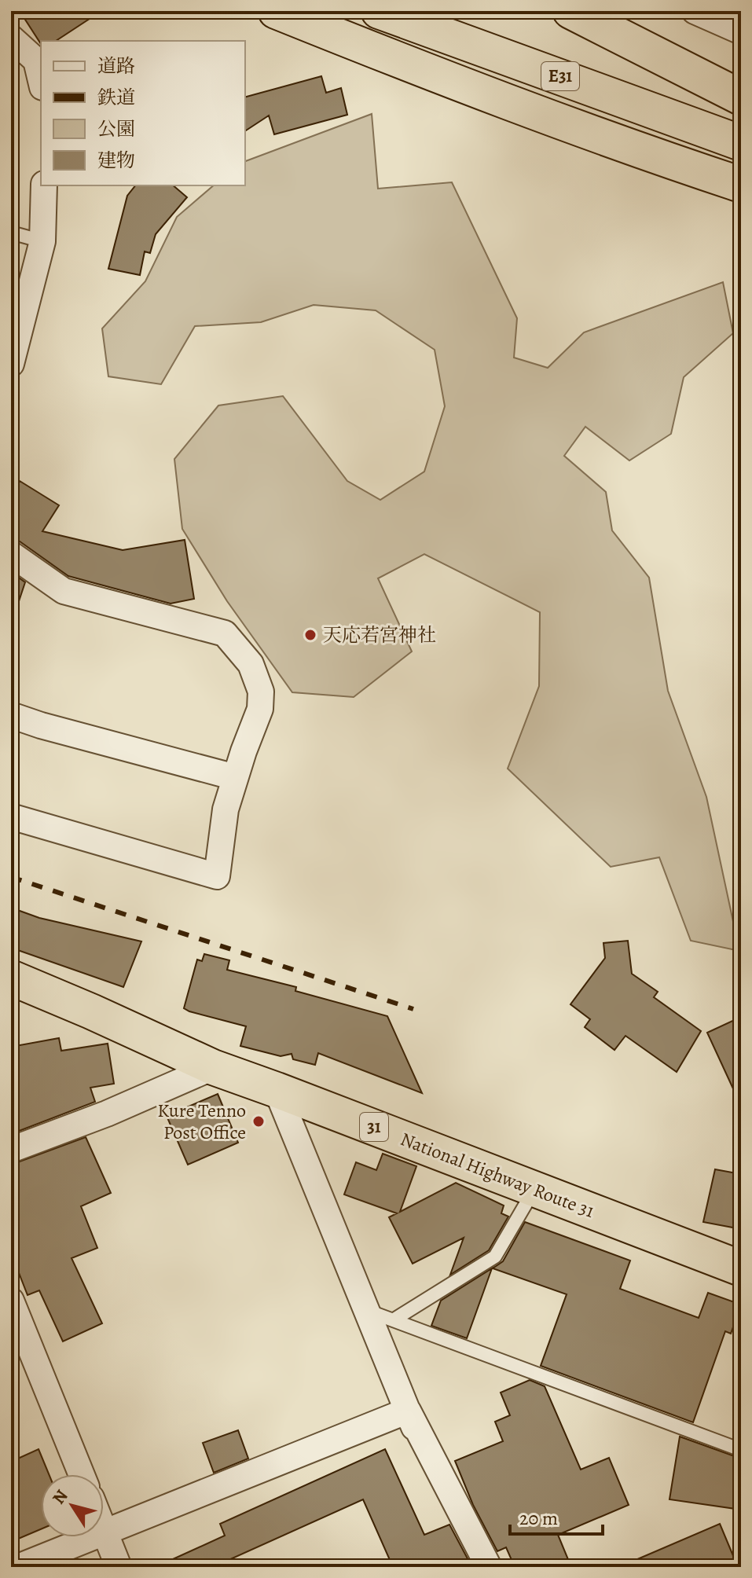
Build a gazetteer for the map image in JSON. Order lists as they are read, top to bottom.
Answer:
{
  "streets": {
    "highway": ["E31", "31", "National Highway Route 31"]
  },
  "places": ["天応若宮神社", "Kure Tenno Post Office"],
  "legend": [
    "道路",
    "鉄道",
    "公園",
    "建物"
  ],
  "scale_bar": "20 m",
  "north": "top left"
}
